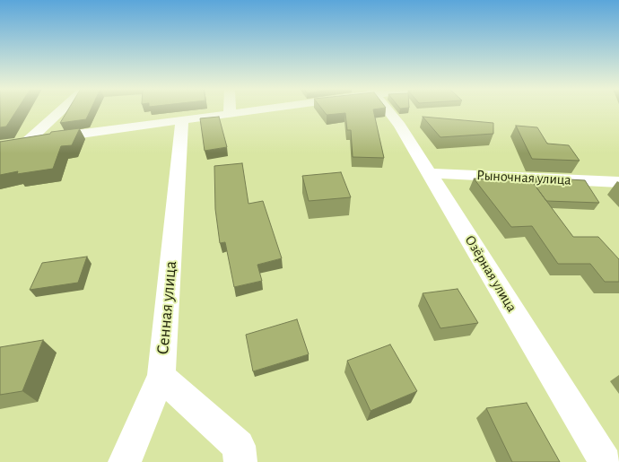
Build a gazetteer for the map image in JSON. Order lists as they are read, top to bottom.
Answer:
{
  "streets": {
    "street": ["Рыночная улица", "Озёрная улица", "Сенная улица"]
  },
  "crossings": [
    ["Рыночная улица", "Озёрная улица"]
  ]
}
